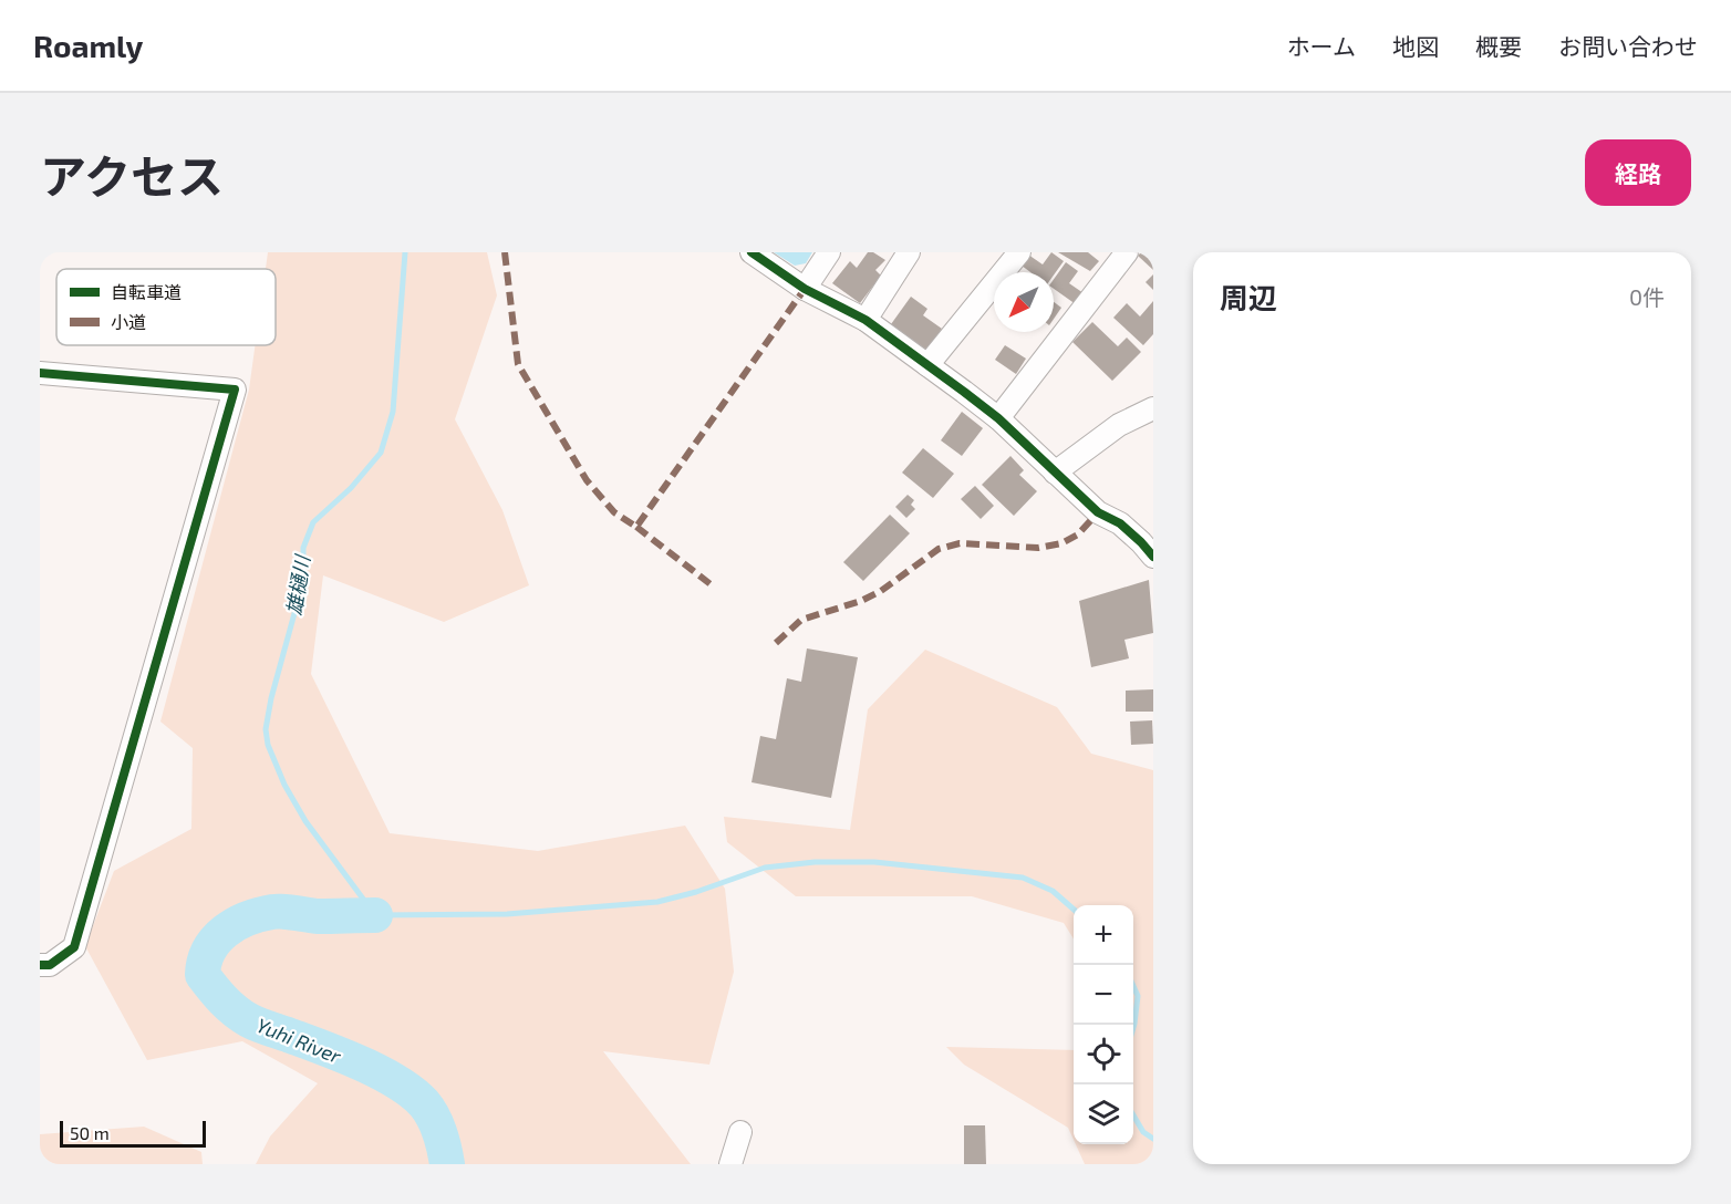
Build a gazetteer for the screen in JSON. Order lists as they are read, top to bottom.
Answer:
{
  "water": ["雄樋川", "Yuhi River"],
  "legend": ["自転車道", "小道"],
  "scale_bar": "50 m",
  "north": "bottom left",
  "page": {
    "header": "Roamly",
    "nav": [
      "ホーム",
      "地図",
      "概要",
      "お問い合わせ"
    ],
    "title": "アクセス",
    "buttons": "経路",
    "heading": ["周辺", "0件"],
    "map_buttons": ["+", "−"],
    "scale": "50 m"
  }
}
